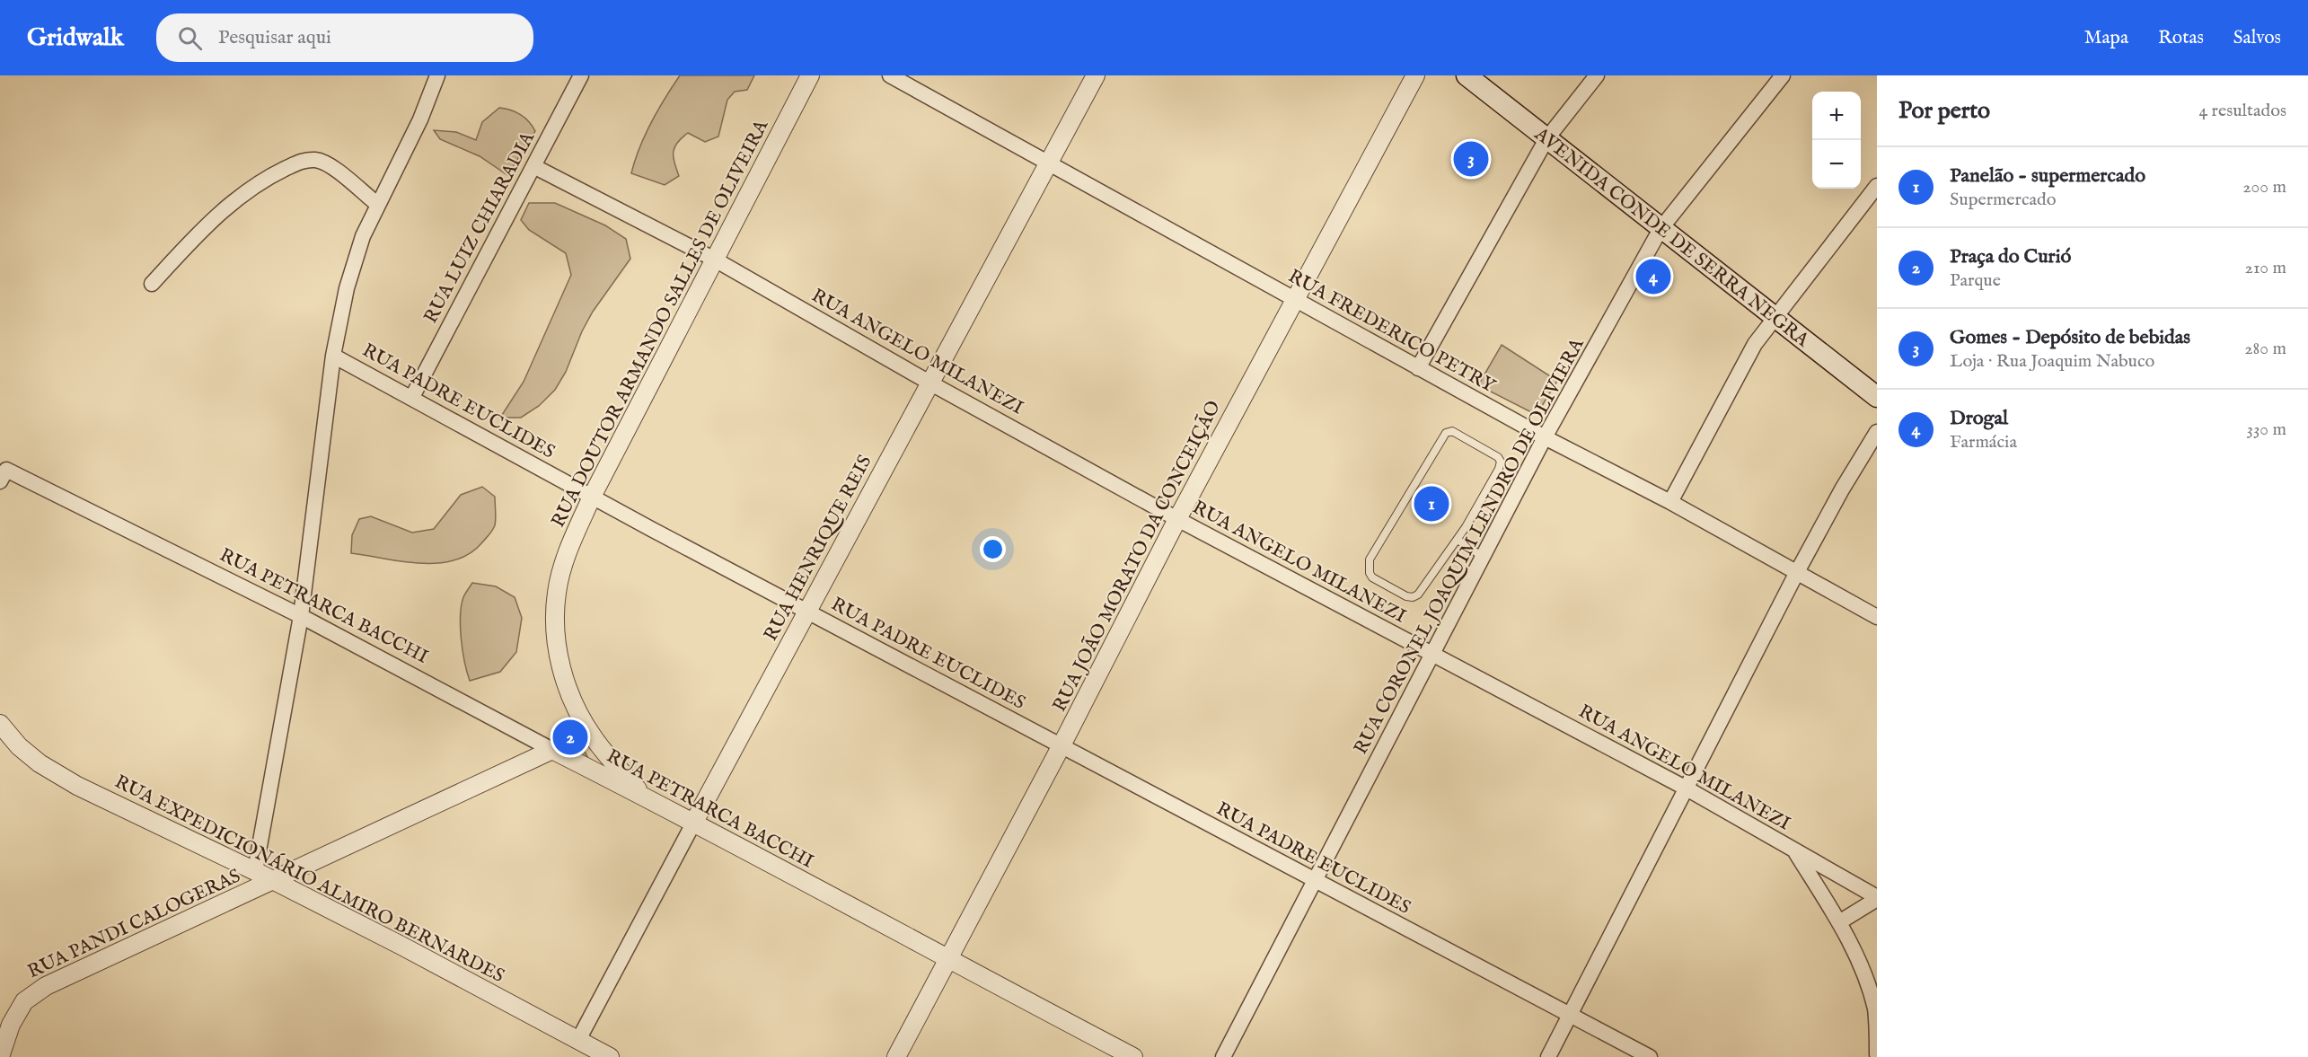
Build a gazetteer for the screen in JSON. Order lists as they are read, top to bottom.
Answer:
{
  "streets": {
    "main road": ["AVENIDA CONDE DE SERRA NEGRA"],
    "street": [
      "RUA LUIZ CHIARADIA",
      "RUA DOUTOR ARMANDO SALLES DE OLIVEIRA",
      "RUA FREDERICO PETRY",
      "RUA ANGELO MILANEZI",
      "RUA PADRE EUCLIDES",
      "RUA CORONEL JOAQUIM LENDRO DE OLIVIERA",
      "RUA HENRIQUE REIS",
      "RUA JOÃO MORATO DA CONCEIÇÃO",
      "RUA PETRARCA BACCHI",
      "RUA EXPEDICIONÁRIO ALMIRO BERNARDES",
      "RUA PANDI CALOGERAS"
    ]
  },
  "crossings": [
    ["RUA LUIZ CHIARADIA", "RUA ANGELO MILANEZI"],
    ["RUA LUIZ CHIARADIA", "RUA PADRE EUCLIDES"],
    ["AVENIDA CONDE DE SERRA NEGRA", "RUA CORONEL JOAQUIM LENDRO DE OLIVIERA"],
    ["RUA DOUTOR ARMANDO SALLES DE OLIVEIRA", "RUA ANGELO MILANEZI"],
    ["RUA DOUTOR ARMANDO SALLES DE OLIVEIRA", "RUA PADRE EUCLIDES"],
    ["RUA DOUTOR ARMANDO SALLES DE OLIVEIRA", "RUA PETRARCA BACCHI"],
    ["RUA FREDERICO PETRY", "RUA CORONEL JOAQUIM LENDRO DE OLIVIERA"],
    ["RUA FREDERICO PETRY", "RUA HENRIQUE REIS"],
    ["RUA FREDERICO PETRY", "RUA JOÃO MORATO DA CONCEIÇÃO"],
    ["RUA ANGELO MILANEZI", "RUA CORONEL JOAQUIM LENDRO DE OLIVIERA"],
    ["RUA ANGELO MILANEZI", "RUA HENRIQUE REIS"],
    ["RUA ANGELO MILANEZI", "RUA JOÃO MORATO DA CONCEIÇÃO"],
    ["RUA PADRE EUCLIDES", "RUA CORONEL JOAQUIM LENDRO DE OLIVIERA"],
    ["RUA PADRE EUCLIDES", "RUA HENRIQUE REIS"],
    ["RUA PADRE EUCLIDES", "RUA JOÃO MORATO DA CONCEIÇÃO"],
    ["RUA HENRIQUE REIS", "RUA PETRARCA BACCHI"],
    ["RUA HENRIQUE REIS", "RUA EXPEDICIONÁRIO ALMIRO BERNARDES"],
    ["RUA JOÃO MORATO DA CONCEIÇÃO", "RUA PETRARCA BACCHI"],
    ["RUA PETRARCA BACCHI", "RUA PANDI CALOGERAS"],
    ["RUA EXPEDICIONÁRIO ALMIRO BERNARDES", "RUA PANDI CALOGERAS"]
  ],
  "page": {
    "header": "Gridwalk",
    "search": "Pesquisar aqui",
    "nav": ["Mapa", "Rotas", "Salvos"],
    "heading": ["Por perto", "4 resultados"],
    "map_buttons": ["+", "−"],
    "pins": [
      "3",
      "4",
      "1",
      "2"
    ],
    "list": [
      {
        "mark": "1",
        "name": "Panelão - supermercado",
        "note": "Supermercado",
        "value": "200 m"
      },
      {
        "mark": "2",
        "name": "Praça do Curió",
        "note": "Parque",
        "value": "210 m"
      },
      {
        "mark": "3",
        "name": "Gomes - Depósito de bebidas",
        "note": "Loja · Rua Joaquim Nabuco",
        "value": "280 m"
      },
      {
        "mark": "4",
        "name": "Drogal",
        "note": "Farmácia",
        "value": "330 m"
      }
    ]
  }
}
